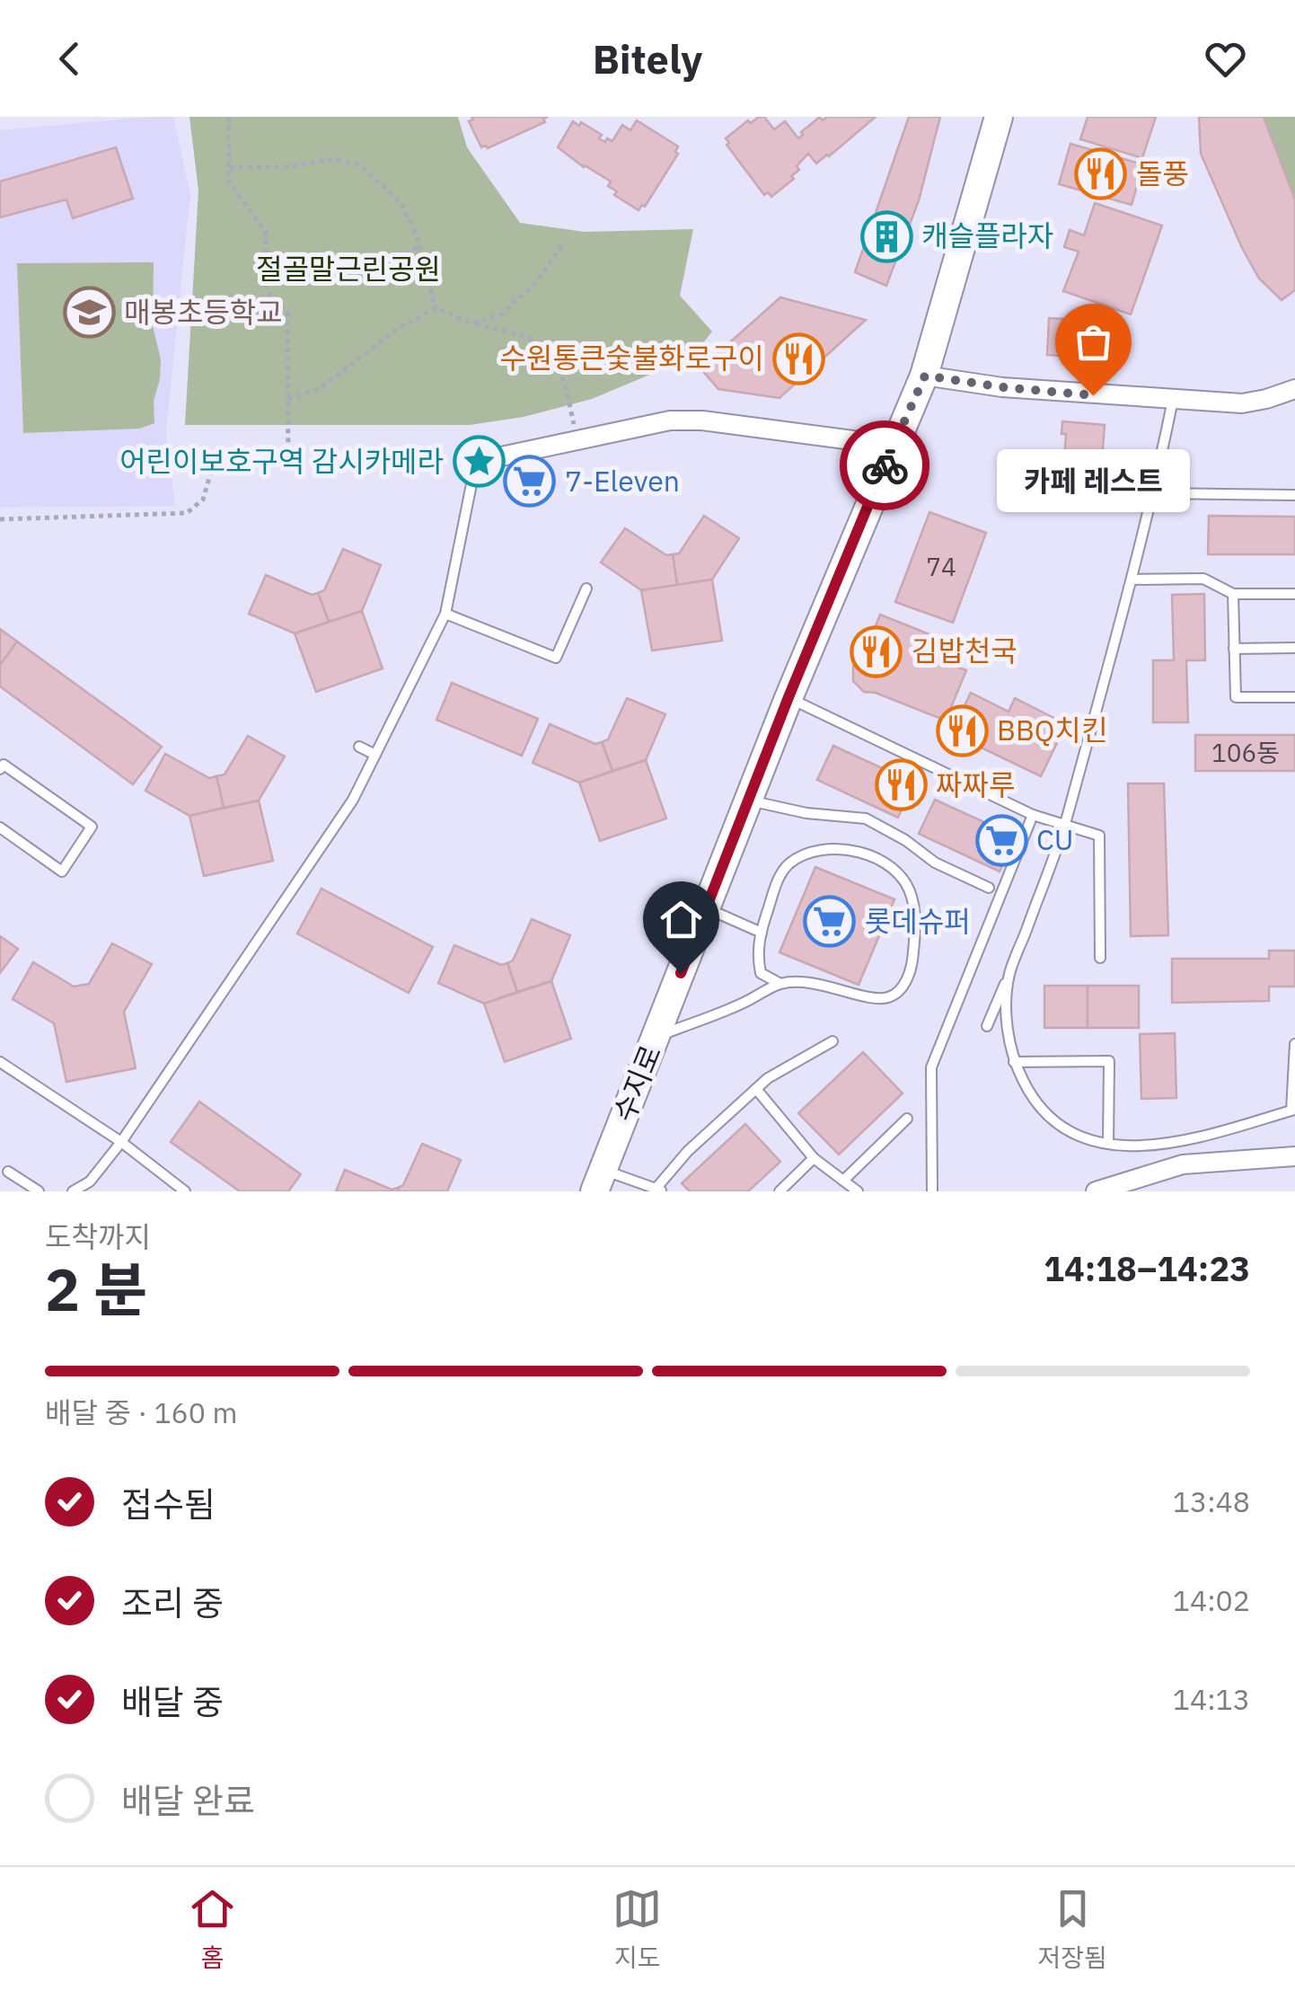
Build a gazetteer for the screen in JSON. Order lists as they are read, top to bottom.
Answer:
{
  "streets": {
    "main road": ["수지로"]
  },
  "parks": ["절골말근린공원"],
  "places": {
    "restaurant": [
      "돌풍",
      "수원통큰숯불화로구이",
      "김밥천국",
      "BBQ치킨",
      "짜짜루"
    ],
    "building": ["캐슬플라자"],
    "school or university": ["매봉초등학교"],
    "other": ["카페 레스트"],
    "place": ["어린이보호구역 감시카메라"],
    "supermarket": ["7-Eleven", "CU", "롯데슈퍼"]
  },
  "house_numbers": ["74", "106동"],
  "page": {
    "header": "Bitely",
    "bubble": "카페 레스트",
    "heading": ["2 분", "도착까지", "14:18–14:23"],
    "bar": "배달 중 · 160 m",
    "list": [
      ["접수됨", "13:48"],
      ["조리 중", "14:02"],
      ["배달 중", "14:13"],
      "배달 완료"
    ],
    "tabs": ["홈", "지도", "저장됨"]
  }
}
